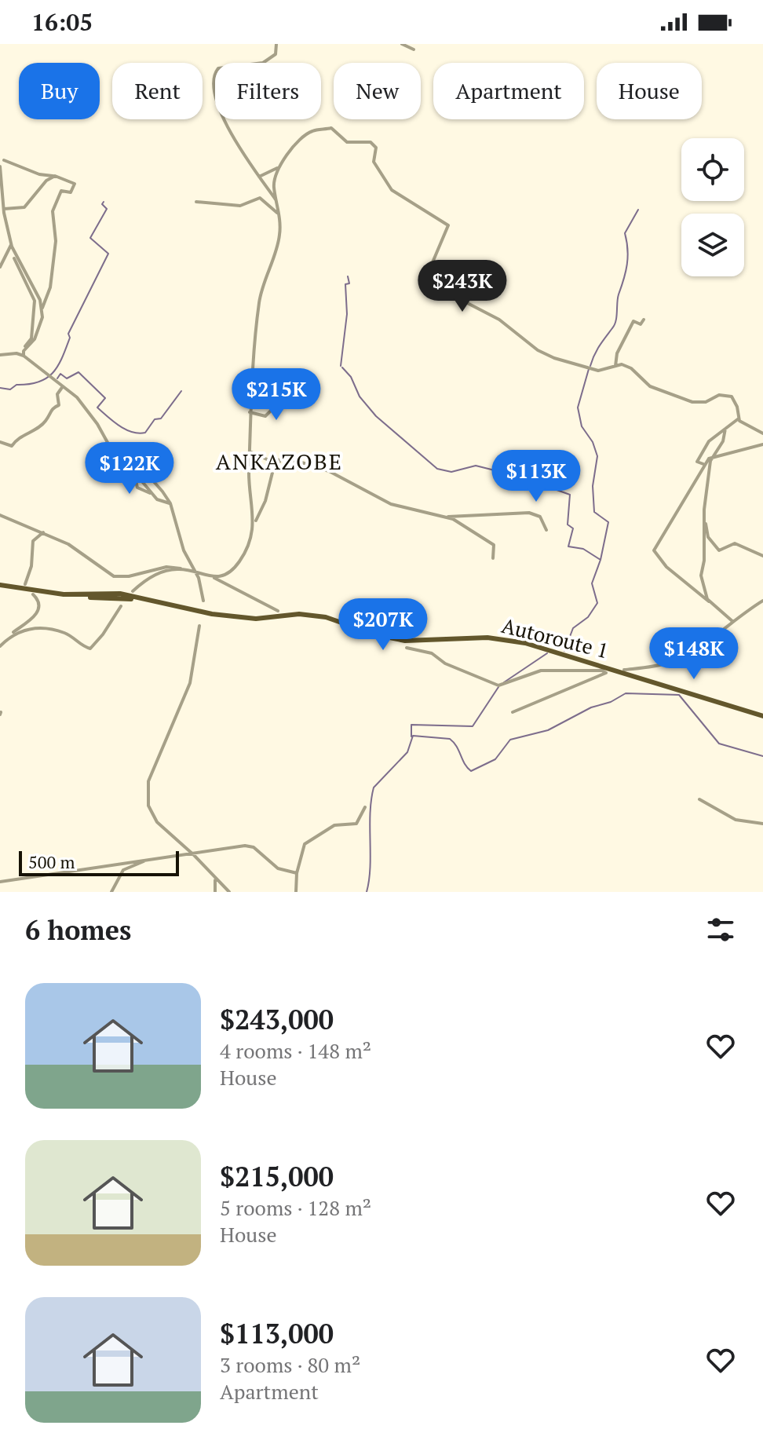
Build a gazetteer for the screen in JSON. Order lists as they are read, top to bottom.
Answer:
{
  "streets": {
    "main road": ["Autoroute 1"]
  },
  "districts": ["ANKAZOBE"],
  "scale_bar": "500 m",
  "page": {
    "status": "16:05",
    "chip": [
      "Buy",
      "Rent",
      "Filters",
      "New",
      "Apartment",
      "House"
    ],
    "price": [
      "$243K",
      "$215K",
      "$122K",
      "$113K",
      "$207K",
      "$148K"
    ],
    "scale": "500 m",
    "heading": "6 homes",
    "list": [
      {
        "name": "$243,000",
        "note": "4 rooms · 148 m² · House"
      },
      {
        "name": "$215,000",
        "note": "5 rooms · 128 m² · House"
      },
      {
        "name": "$113,000",
        "note": "3 rooms · 80 m² · Apartment"
      }
    ]
  }
}
